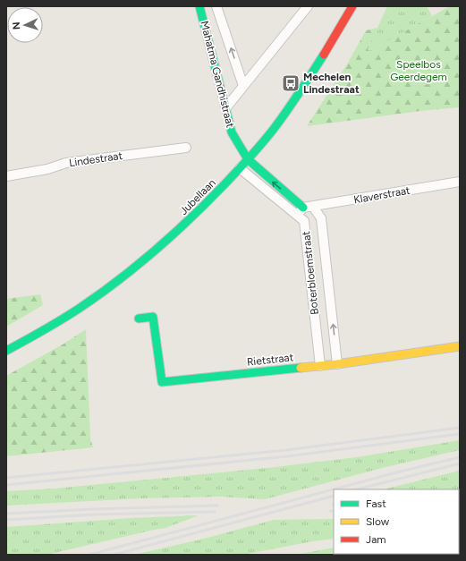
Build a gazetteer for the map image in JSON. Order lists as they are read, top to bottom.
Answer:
{
  "streets": {
    "street": [
      "Mahatma Gandhistraat",
      "Lindestraat",
      "Klaverstraat",
      "Jubellaan",
      "Boterbloemstraat",
      "Rietstraat"
    ]
  },
  "crossings": [
    ["Mahatma Gandhistraat", "Jubellaan"],
    ["Klaverstraat", "Boterbloemstraat"],
    ["Jubellaan", "Boterbloemstraat"],
    ["Boterbloemstraat", "Rietstraat"]
  ],
  "parks": ["Speelbos Geerdegem"],
  "places": {
    "bus stop": ["Mechelen Lindestraat"]
  },
  "legend": ["Fast", "Slow", "Jam"],
  "north": "left"
}
